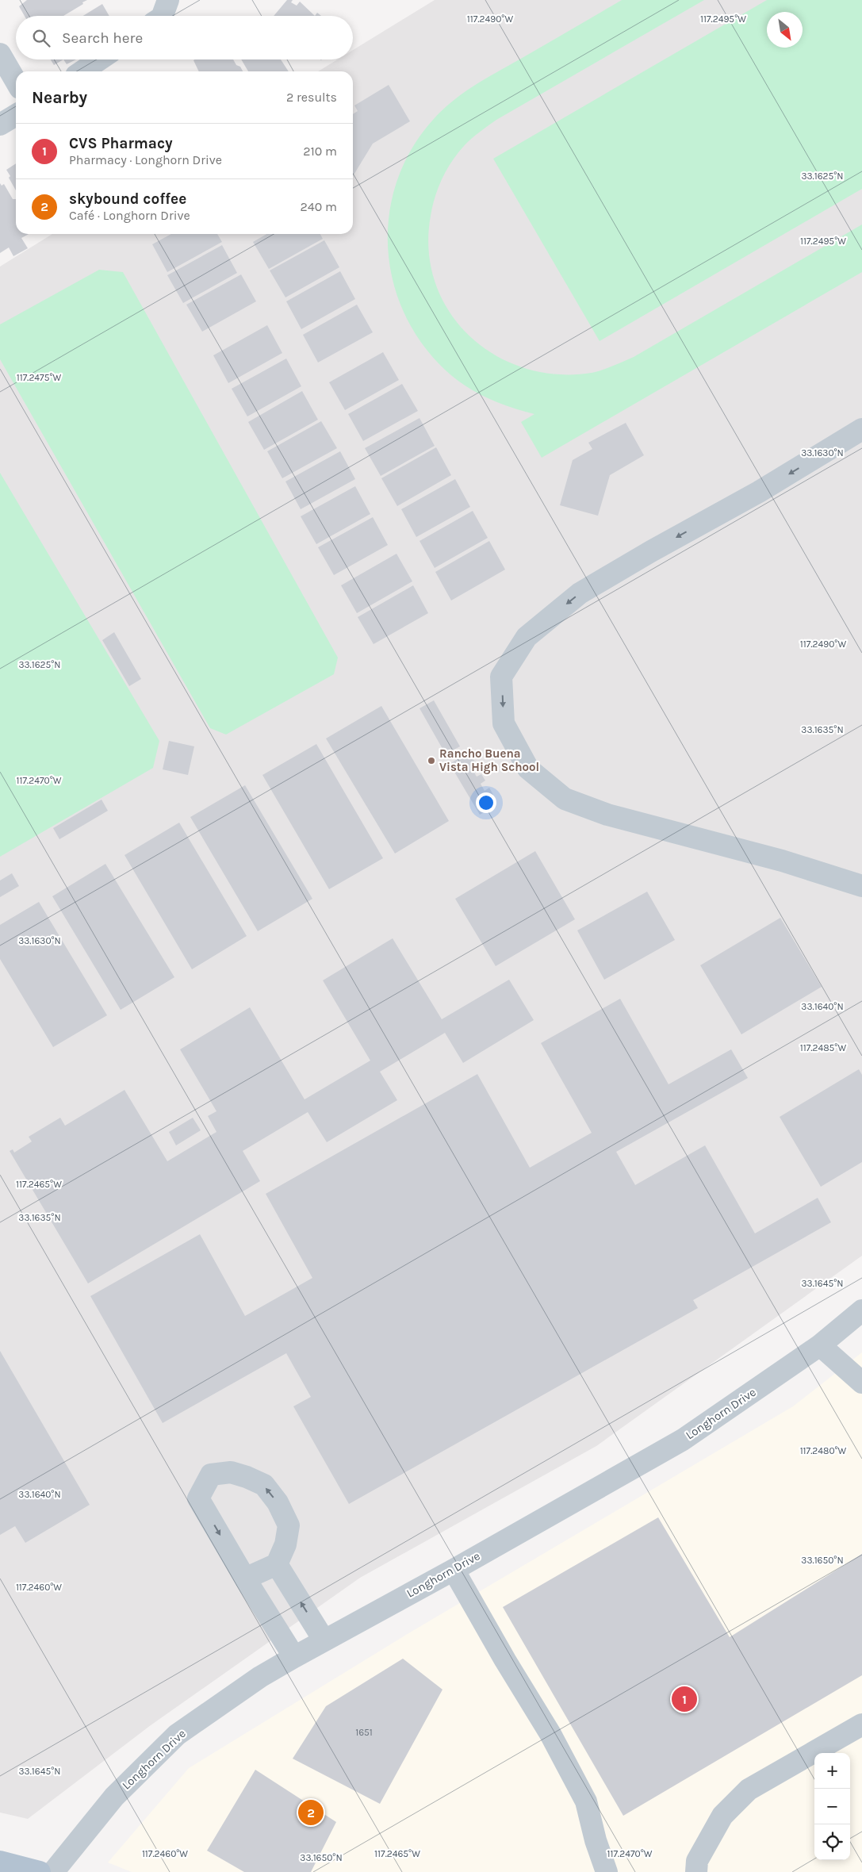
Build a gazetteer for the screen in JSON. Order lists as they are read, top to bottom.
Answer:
{
  "streets": {
    "street": ["Longhorn Drive"]
  },
  "places": ["Rancho Buena Vista High School"],
  "house_numbers": ["1651"],
  "north": "bottom right",
  "page": {
    "search": "Search here",
    "heading": ["Nearby", "2 results"],
    "list": [
      {
        "mark": "1",
        "name": "CVS Pharmacy",
        "note": "Pharmacy · Longhorn Drive",
        "value": "210 m"
      },
      {
        "mark": "2",
        "name": "skybound coffee",
        "note": "Café · Longhorn Drive",
        "value": "240 m"
      }
    ],
    "pins": ["1", "2"],
    "map_buttons": ["+", "−"]
  },
  "coordinates": [
    "117.2495°W",
    "117.2490°W",
    "33.1625°N",
    "117.2475°W",
    "33.1630°N",
    "33.1635°N",
    "117.2470°W",
    "33.1640°N",
    "117.2485°W",
    "117.2465°W",
    "33.1645°N",
    "117.2480°W",
    "33.1650°N",
    "117.2460°W"
  ]
}
